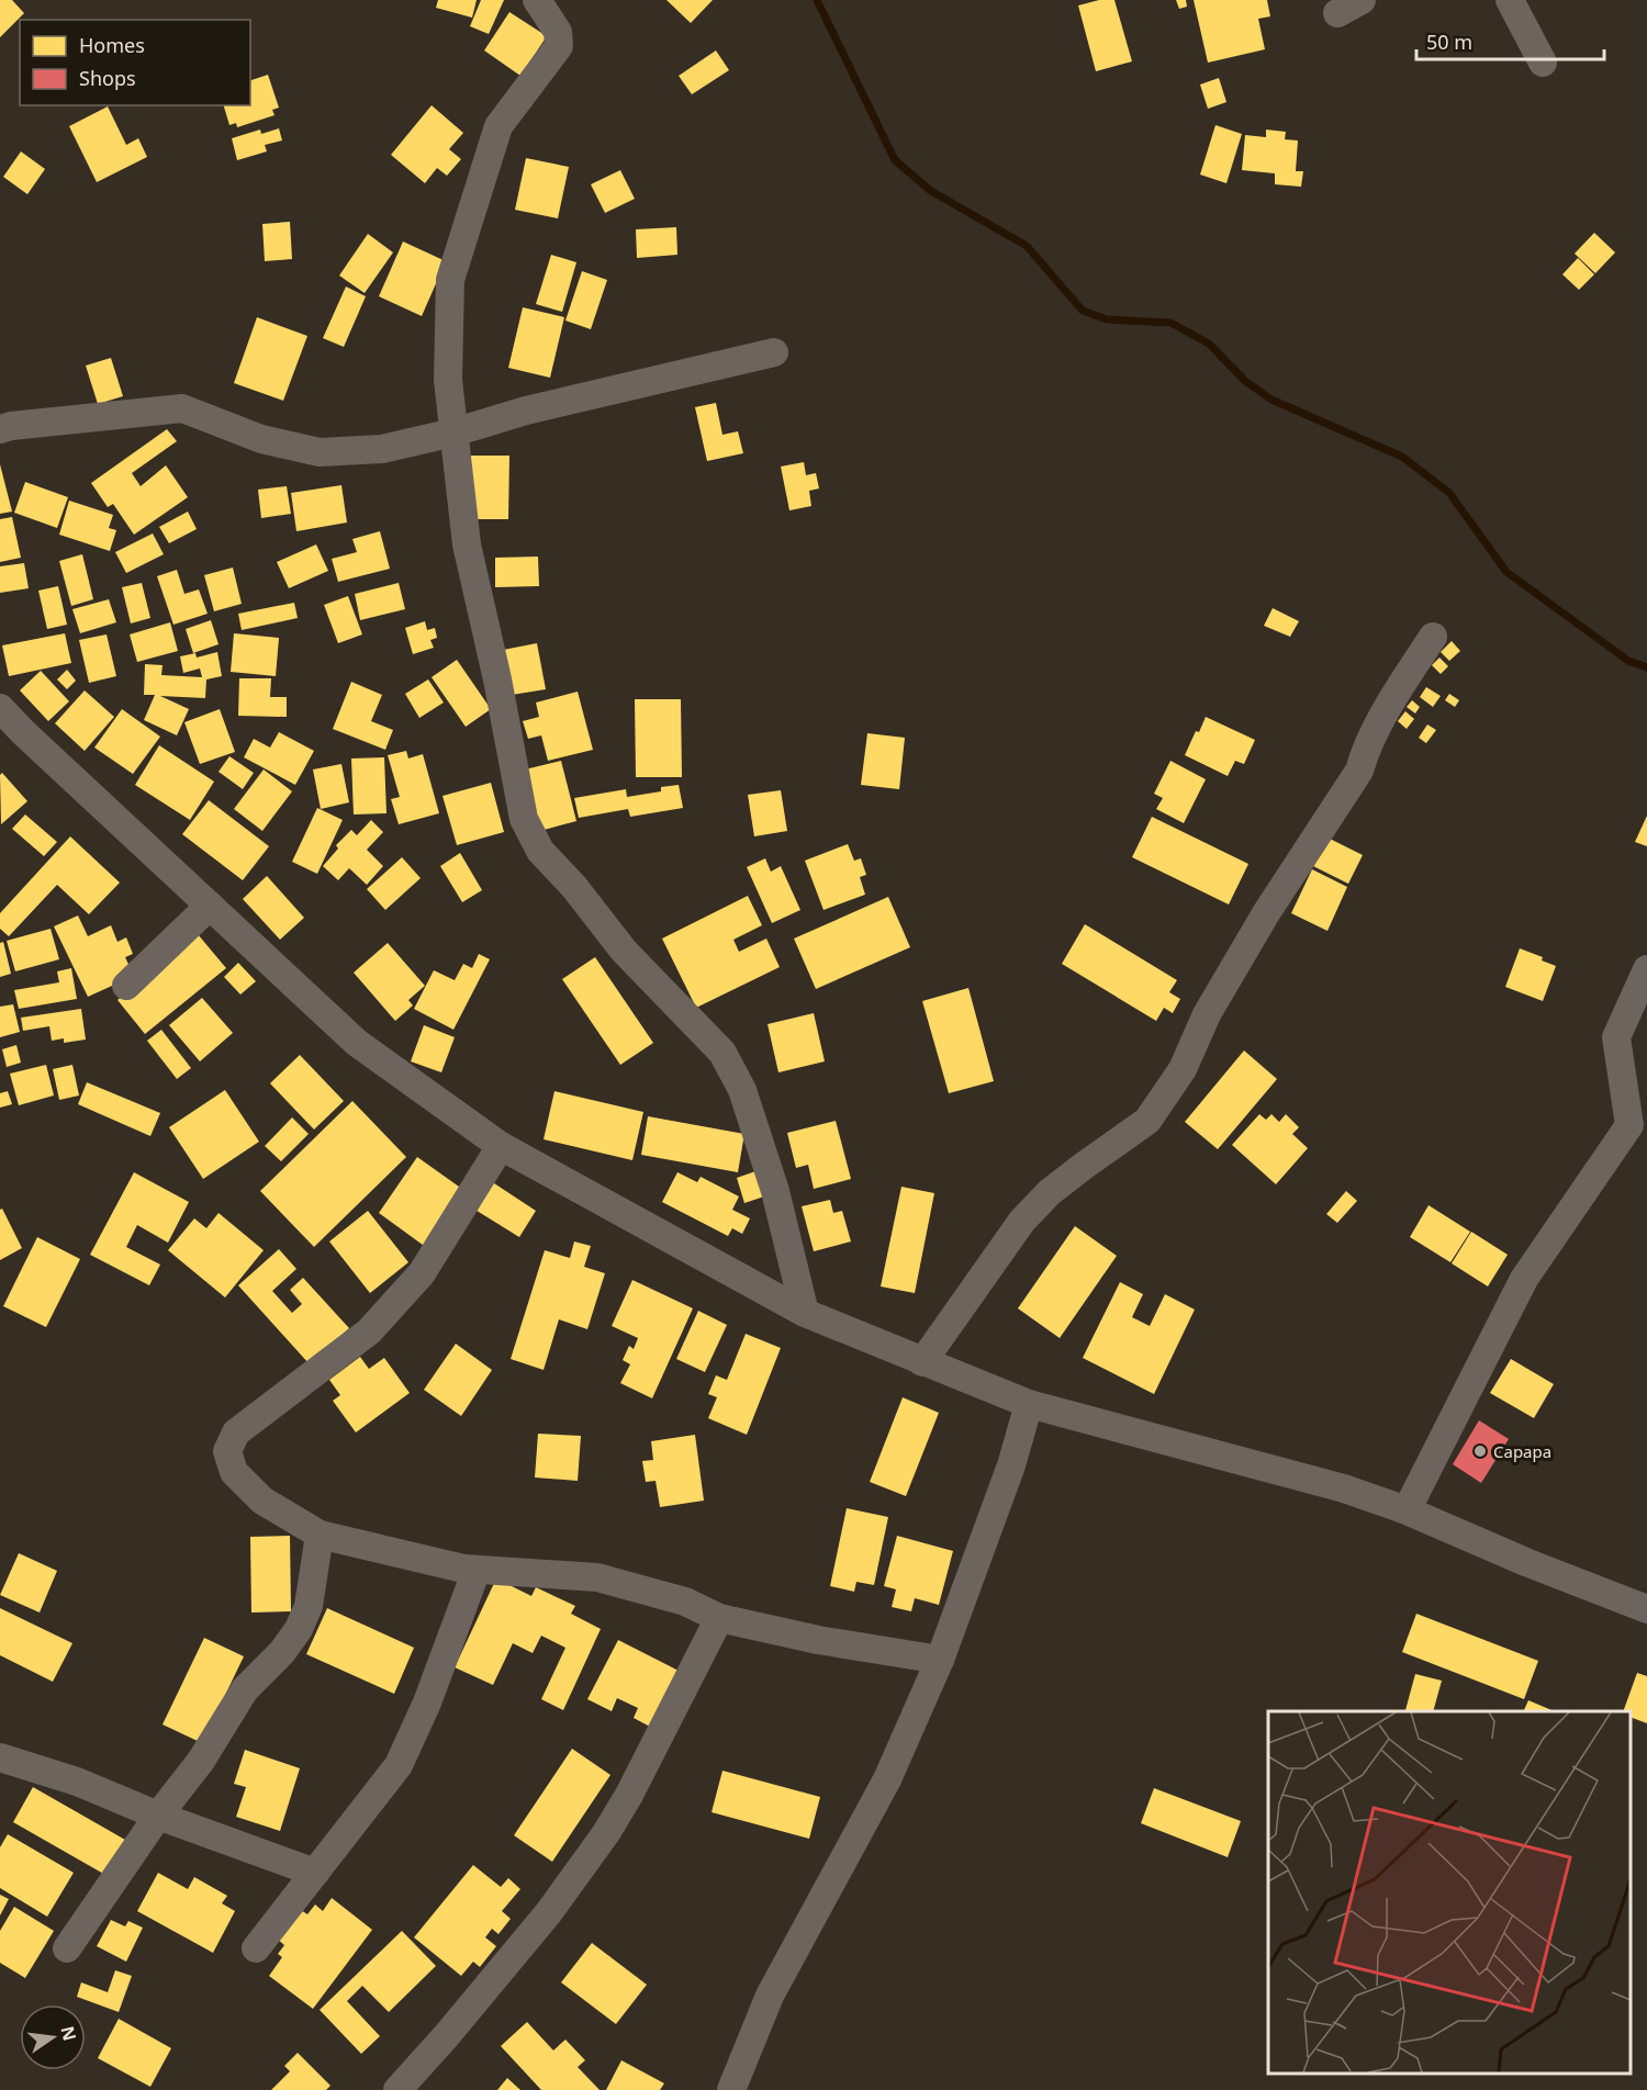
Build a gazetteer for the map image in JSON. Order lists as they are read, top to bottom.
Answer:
{
  "places": ["Capapa"],
  "legend": ["Homes", "Shops"],
  "scale_bar": "50 m",
  "north": "right"
}
